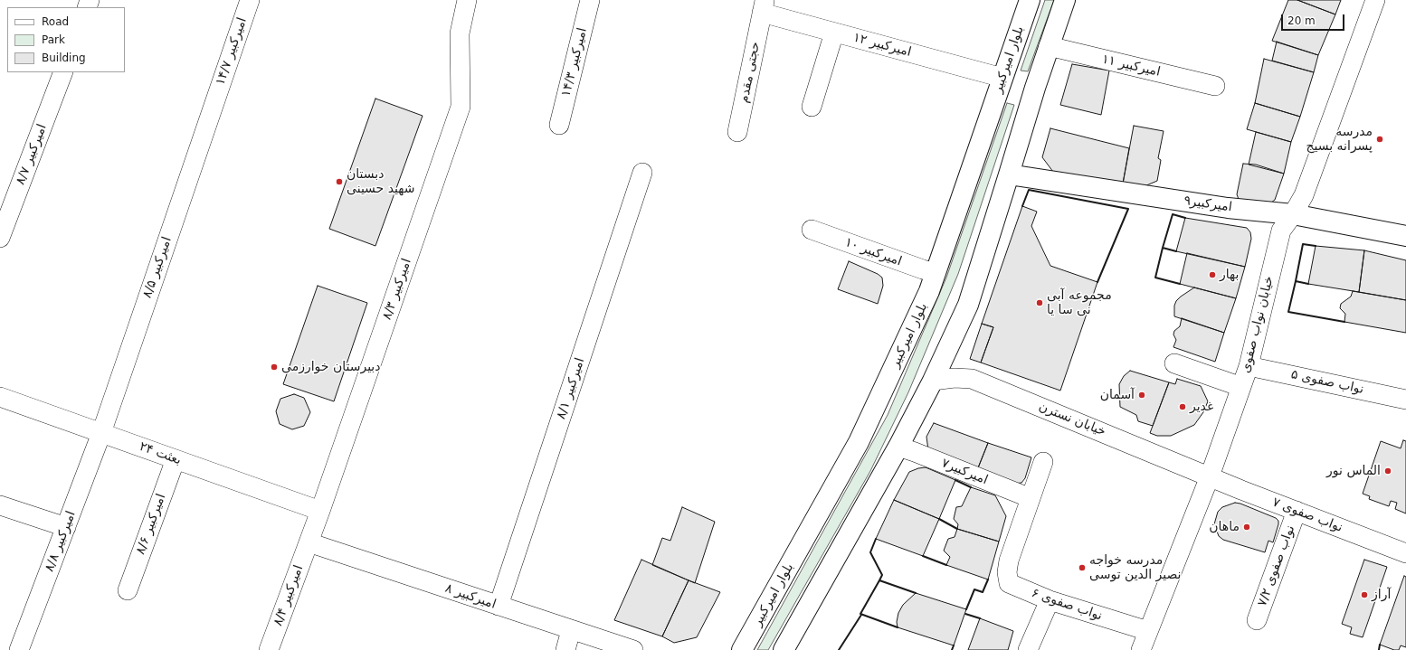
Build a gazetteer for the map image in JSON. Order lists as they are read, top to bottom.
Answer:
{
  "streets": {
    "main road": ["بلوار امیرکبیر", "امیرکبیر۹"],
    "street": [
      "امیرکبیر ۱۲",
      "امیرکبیر ۱۴/۷",
      "امیرکبیر ۱۴/۳",
      "امیرکبیر ۱۱",
      "حجتی مقدم",
      "امیرکبیر ۸/۷",
      "امیرکبیر ۱۰",
      "امیرکبیر ۸/۵",
      "امیرکبیر ۸/۳",
      "خیابان نواب صفوی",
      "نواب صفوی ۵",
      "امیرکبیر ۸/۱",
      "خیابان نسترن",
      "بعثت ۲۴",
      "امیرکبیر۷",
      "نواب صفوی ۷",
      "امیرکبیر ۸/۶",
      "امیرکبیر ۸/۸",
      "نواب صفوی ۷/۲",
      "امیرکبیر ۸/۴",
      "امیرکبیر ۸",
      "نواب صفوی ۶"
    ]
  },
  "crossings": [
    ["امیرکبیر ۱۲", "بلوار امیرکبیر"],
    ["امیرکبیر ۱۲", "حجتی مقدم"],
    ["امیرکبیر ۱۴/۷", "امیرکبیر ۸/۵"],
    ["بلوار امیرکبیر", "امیرکبیر ۱۰"],
    ["امیرکبیر۹", "خیابان نواب صفوی"],
    ["امیرکبیر ۸/۵", "بعثت ۲۴"],
    ["امیرکبیر ۸/۵", "امیرکبیر ۸/۸"],
    ["امیرکبیر ۸/۳", "بعثت ۲۴"],
    ["امیرکبیر ۸/۳", "امیرکبیر ۸/۴"],
    ["امیرکبیر ۸/۳", "امیرکبیر ۸"],
    ["خیابان نواب صفوی", "نواب صفوی ۵"],
    ["خیابان نواب صفوی", "خیابان نسترن"],
    ["خیابان نواب صفوی", "نواب صفوی ۷"],
    ["خیابان نواب صفوی", "نواب صفوی ۶"],
    ["امیرکبیر ۸/۱", "امیرکبیر ۸"],
    ["خیابان نسترن", "نواب صفوی ۷"],
    ["بعثت ۲۴", "امیرکبیر ۸/۶"],
    ["بعثت ۲۴", "امیرکبیر ۸/۸"],
    ["امیرکبیر۷", "نواب صفوی ۶"],
    ["نواب صفوی ۷", "نواب صفوی ۷/۲"],
    ["امیرکبیر ۸/۴", "امیرکبیر ۸"]
  ],
  "places": [
    "مدرسه پسرانه بسیج",
    "دبستان شهید حسینی",
    "بهار",
    "مجموعه آبی نی سا یا",
    "دبیرستان خوارزمی",
    "آسمان",
    "غدیر",
    "الماس نور",
    "ماهان",
    "مدرسه خواجه نصیر الدین توسی",
    "آراز"
  ],
  "legend": ["Road", "Park", "Building"],
  "scale_bar": "20 m"
}
